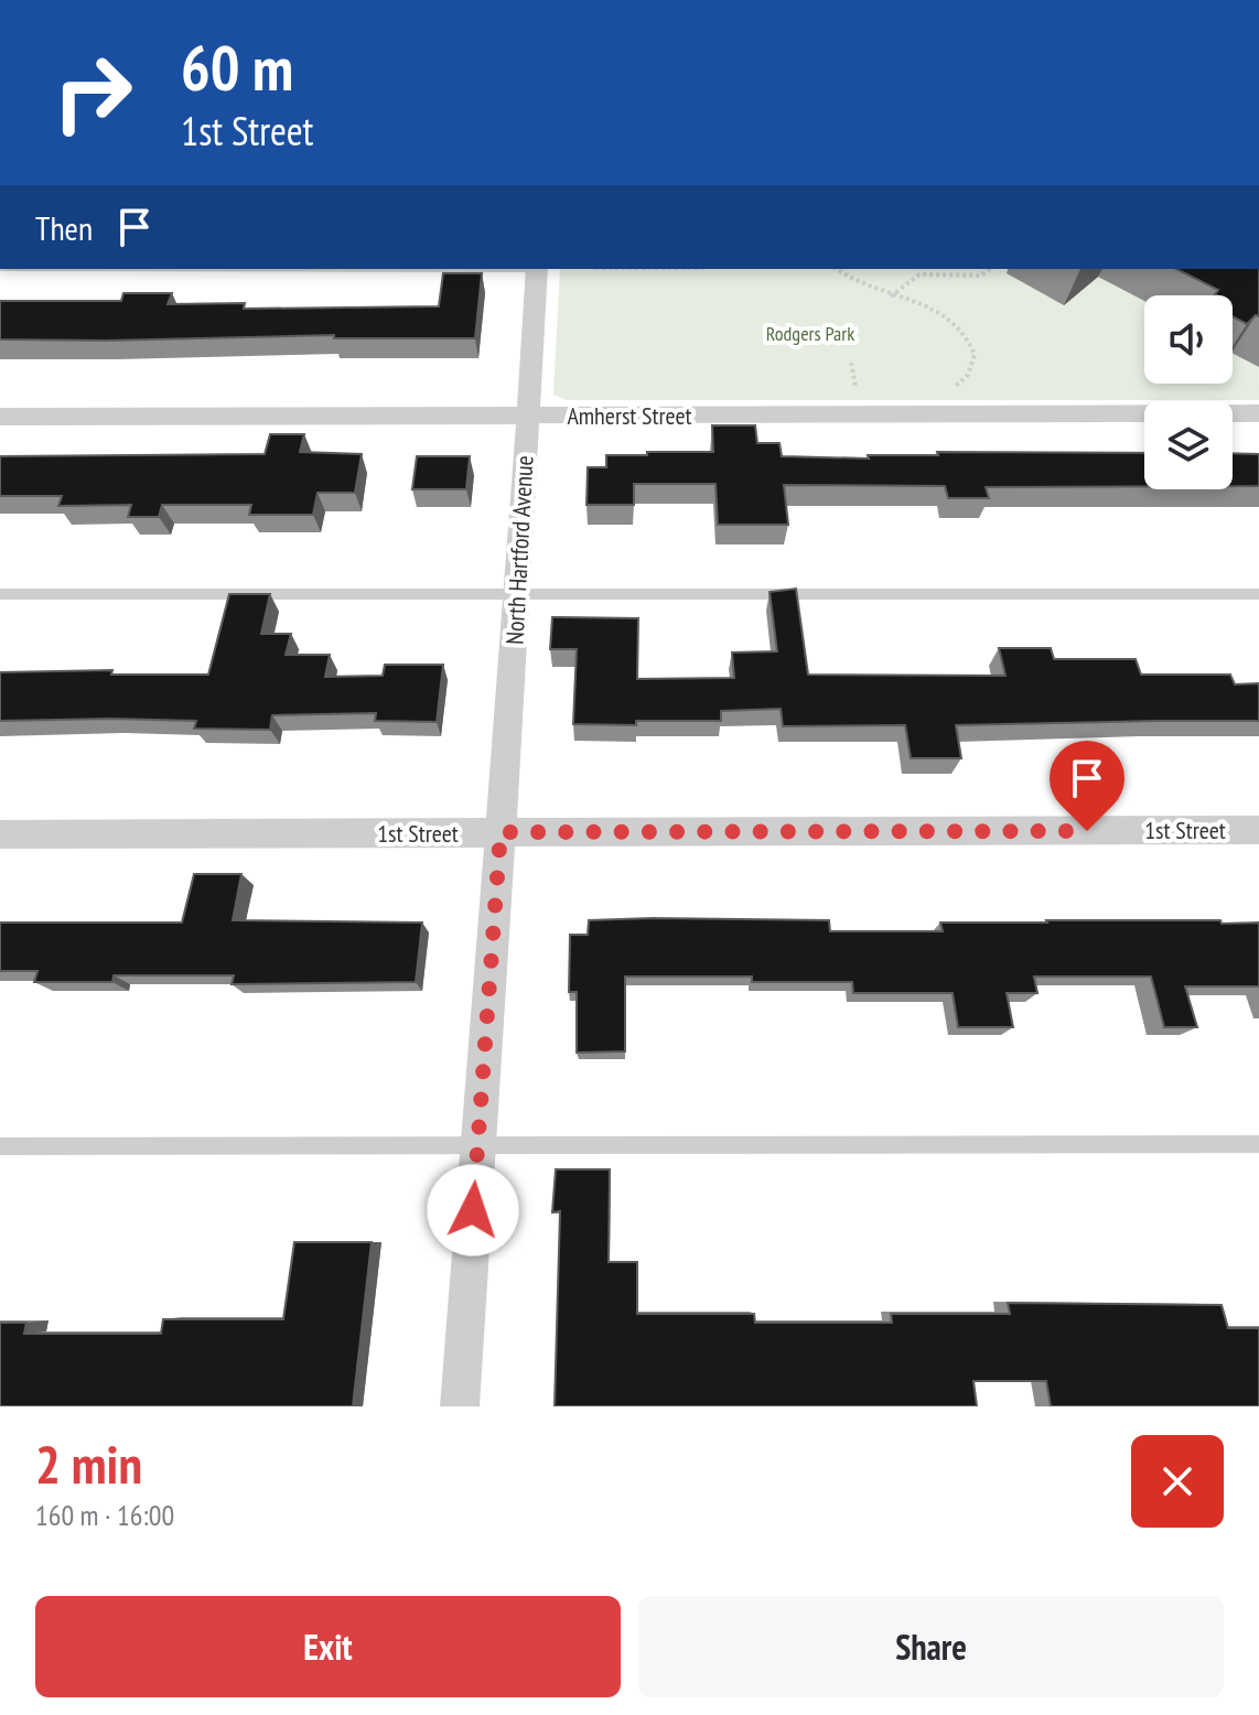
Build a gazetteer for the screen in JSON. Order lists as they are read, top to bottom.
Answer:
{
  "streets": {
    "street": ["Amherst Street", "North Hartford Avenue", "1st Street"]
  },
  "crossings": [
    ["Amherst Street", "North Hartford Avenue"],
    ["North Hartford Avenue", "1st Street"]
  ],
  "parks": ["Rodgers Park"],
  "page": {
    "turn": ["60 m", "1st Street"],
    "then": "Then",
    "heading": ["2 min", "160 m · 16:00"],
    "buttons": ["Exit", "Share"]
  }
}
